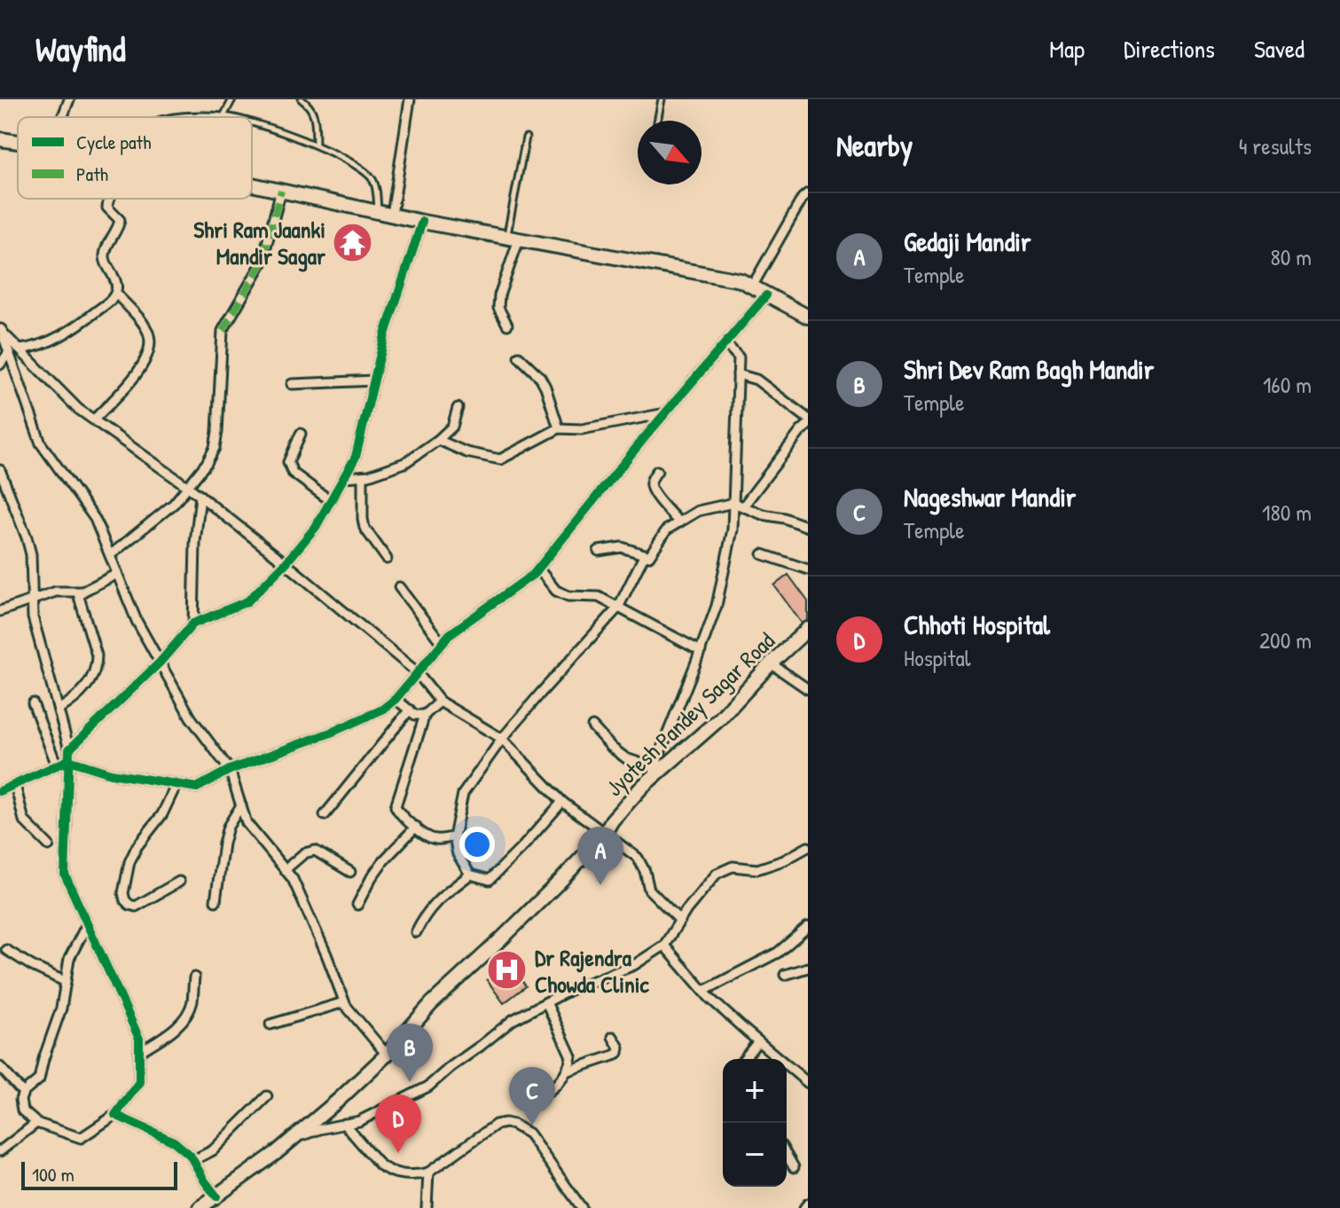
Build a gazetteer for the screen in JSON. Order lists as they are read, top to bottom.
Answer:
{
  "streets": {
    "main road": ["Jyotesh Pandey Sagar Road"]
  },
  "places": {
    "temple": ["Shri Ram Jaanki Mandir Sagar"],
    "hospital": ["Dr Rajendra Chowda Clinic"]
  },
  "legend": ["Cycle path", "Path"],
  "scale_bar": "100 m",
  "north": "bottom right",
  "page": {
    "header": "Wayfind",
    "nav": ["Map", "Directions", "Saved"],
    "heading": ["Nearby", "4 results"],
    "list": [
      {
        "mark": "A",
        "name": "Gedaji Mandir",
        "note": "Temple",
        "value": "80 m"
      },
      {
        "mark": "B",
        "name": "Shri Dev Ram Bagh Mandir",
        "note": "Temple",
        "value": "160 m"
      },
      {
        "mark": "C",
        "name": "Nageshwar Mandir",
        "note": "Temple",
        "value": "180 m"
      },
      {
        "mark": "D",
        "name": "Chhoti Hospital",
        "note": "Hospital",
        "value": "200 m"
      }
    ],
    "pins": [
      "A",
      "B",
      "C",
      "D"
    ],
    "map_buttons": ["+", "−"],
    "scale": "100 m"
  }
}
